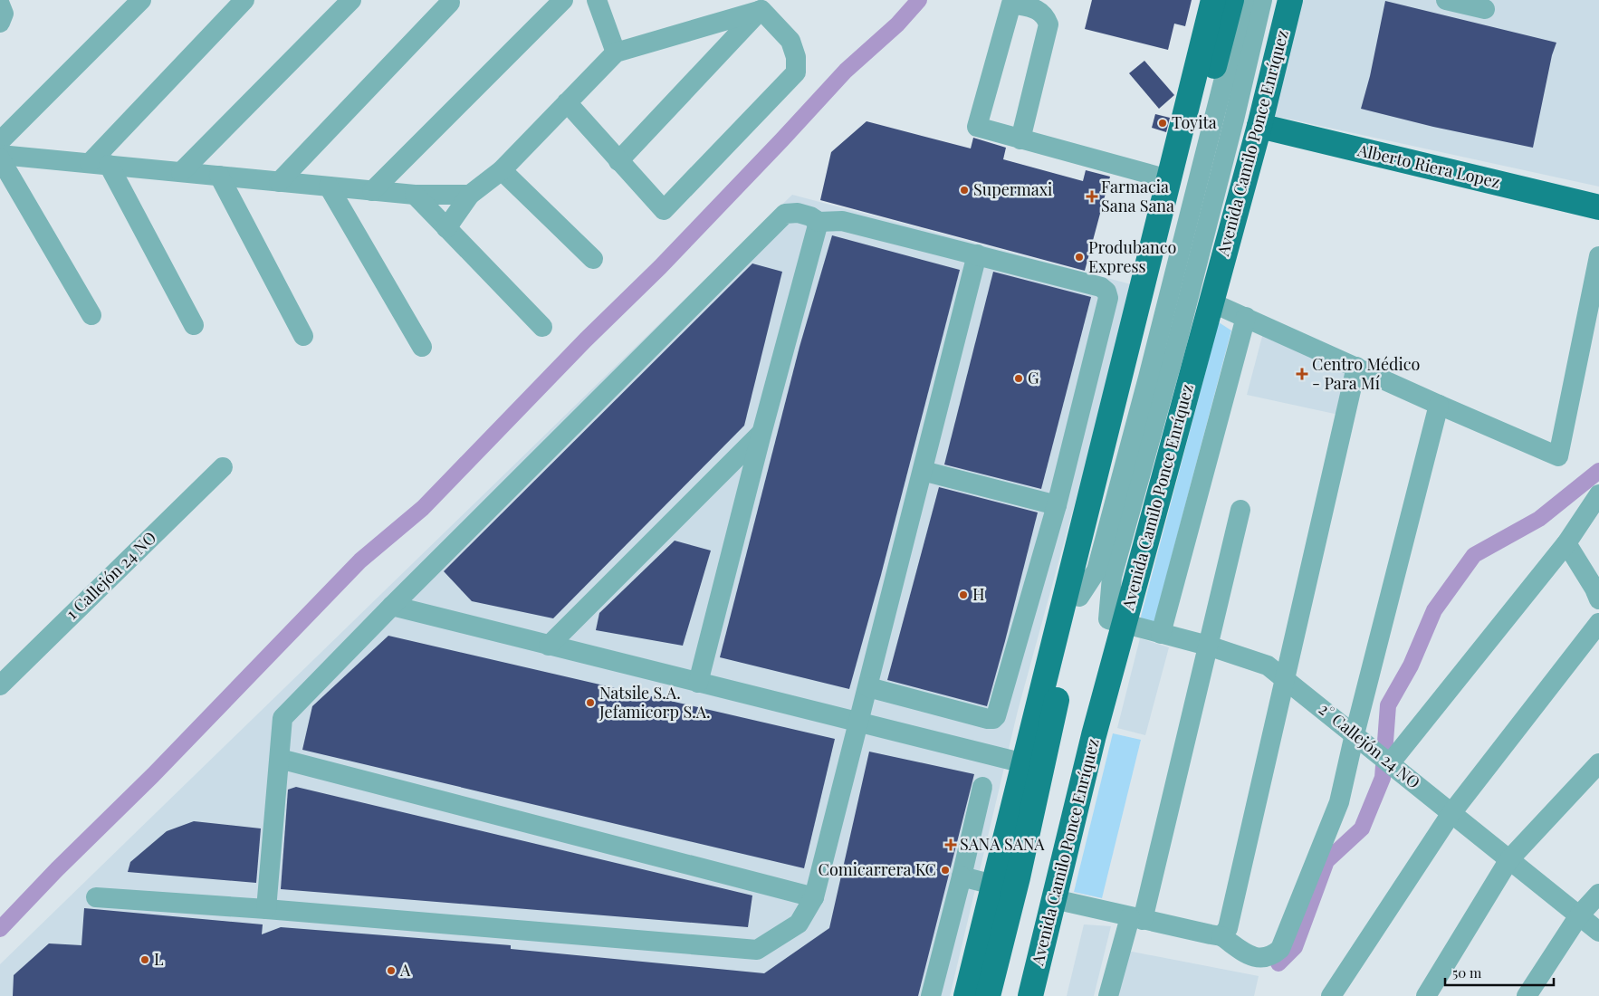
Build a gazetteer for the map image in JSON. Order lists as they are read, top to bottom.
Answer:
{
  "streets": {
    "main road": ["Avenida Camilo Ponce Enríquez", "Alberto Riera Lopez"],
    "street": ["1 Callejón 24 NO", "2° Callejón 24 NO"]
  },
  "crossings": [
    ["Avenida Camilo Ponce Enríquez", "Alberto Riera Lopez"],
    ["Avenida Camilo Ponce Enríquez", "2° Callejón 24 NO"]
  ],
  "places": {
    "other": [
      "Toyita",
      "Supermaxi",
      "Produbanco Express",
      "G",
      "H",
      "Natsile S.A. Jefamicorp S.A.",
      "Comicarrera KC",
      "L",
      "A"
    ],
    "health": ["Farmacia Sana Sana", "Centro Médico - Para Mí", "SANA SANA"]
  },
  "scale_bar": "50 m"
}
